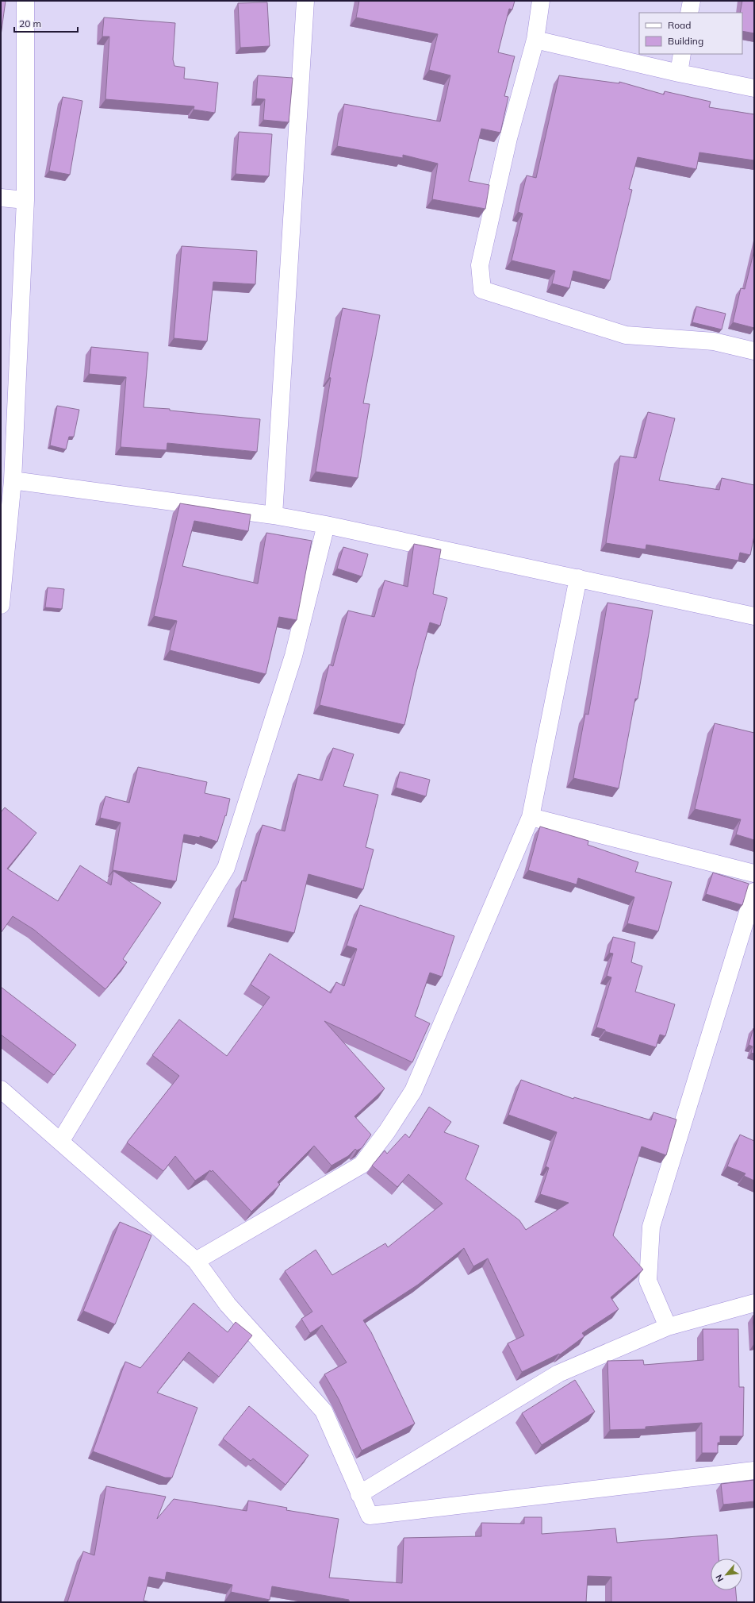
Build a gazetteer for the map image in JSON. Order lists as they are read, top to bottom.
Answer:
{
  "legend": ["Road", "Building"],
  "scale_bar": "20 m",
  "north": "bottom left"
}
